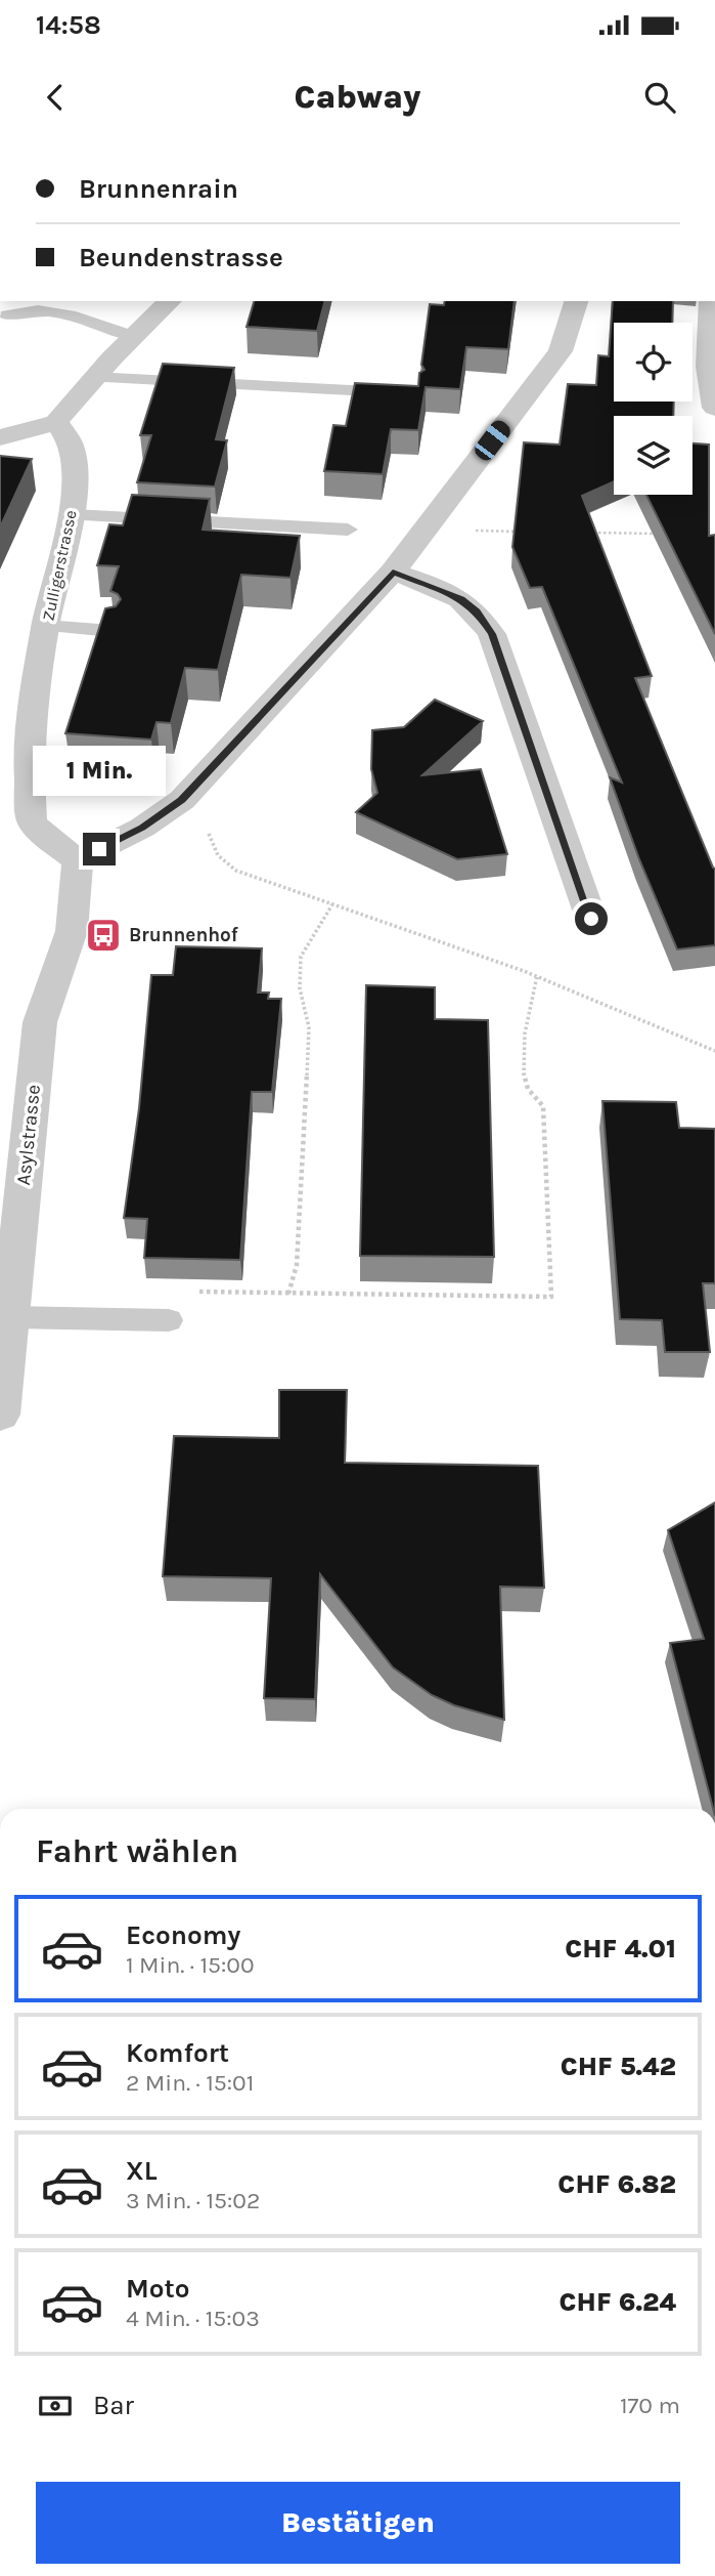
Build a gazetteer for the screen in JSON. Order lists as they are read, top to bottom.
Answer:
{
  "streets": {
    "street": ["Zulligerstrasse", "Asylstrasse"]
  },
  "crossings": [
    ["Zulligerstrasse", "Asylstrasse"]
  ],
  "places": {
    "bus stop": ["Brunnenhof"]
  },
  "page": {
    "status": "14:58",
    "header": "Cabway",
    "banner": ["Brunnenrain", "Beundenstrasse"],
    "bubble": "1 Min.",
    "heading": "Fahrt wählen",
    "list": [
      {
        "name": "Economy",
        "note": "1 Min. · 15:00",
        "value": "CHF 4.01"
      },
      {
        "name": "Komfort",
        "note": "2 Min. · 15:01",
        "value": "CHF 5.42"
      },
      {
        "name": "XL",
        "note": "3 Min. · 15:02",
        "value": "CHF 6.82"
      },
      {
        "name": "Moto",
        "note": "4 Min. · 15:03",
        "value": "CHF 6.24"
      }
    ],
    "pay": ["Bar", "170 m"],
    "buttons": "Bestätigen"
  }
}
